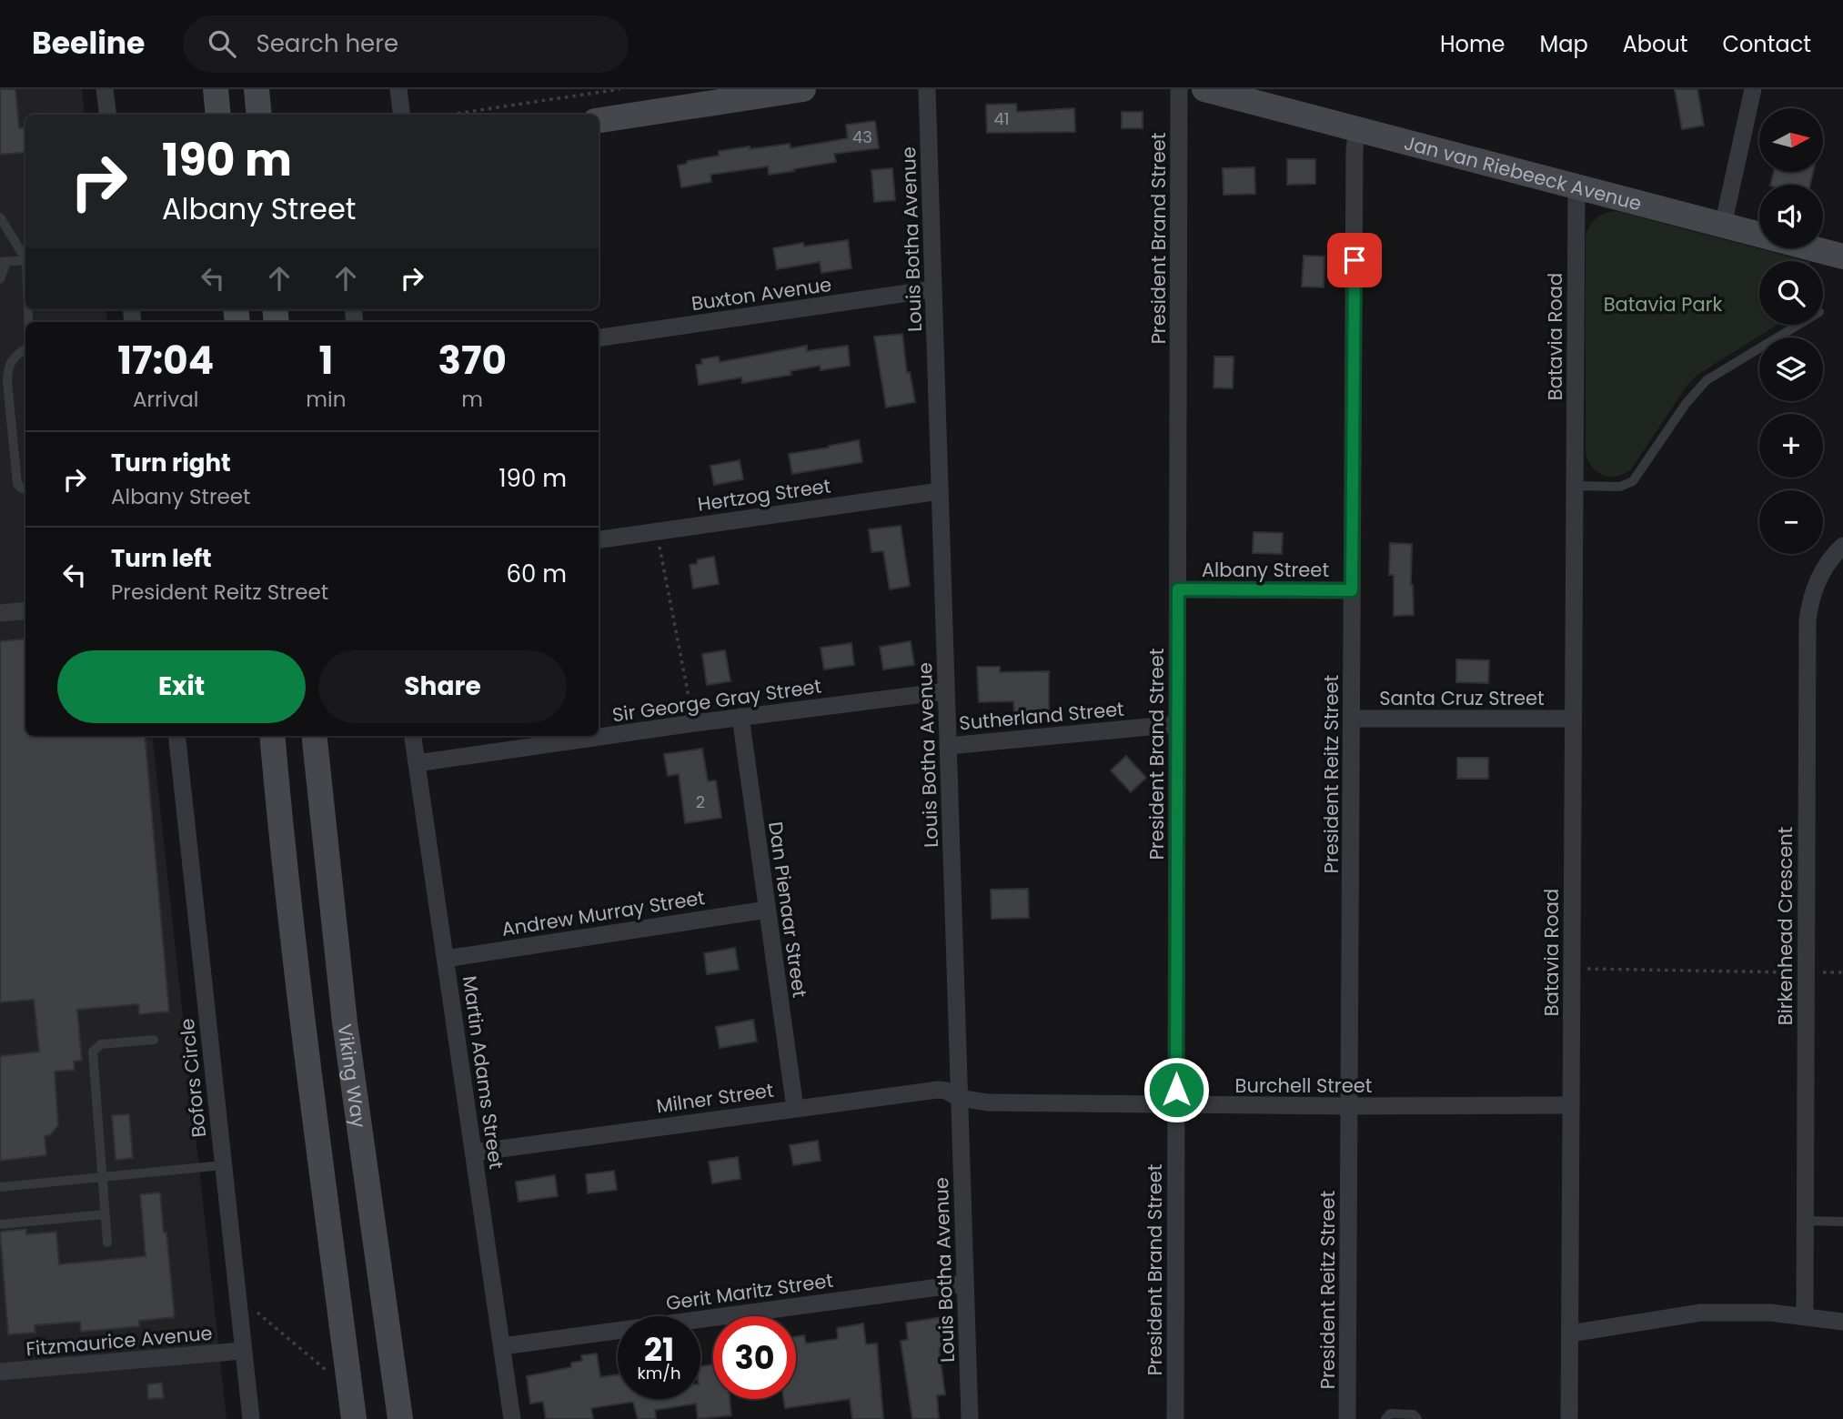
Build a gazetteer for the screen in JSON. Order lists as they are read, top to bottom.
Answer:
{
  "streets": {
    "main road": ["Jan van Riebeeck Avenue", "Viking Way"],
    "street": [
      "President Brand Street",
      "Louis Botha Avenue",
      "Buxton Avenue",
      "Batavia Road",
      "Hertzog Street",
      "Albany Street",
      "Santa Cruz Street",
      "Sir George Gray Street",
      "Sutherland Street",
      "President Reitz Street",
      "Dan Pienaar Street",
      "Andrew Murray Street",
      "Birkenhead Crescent",
      "Martin Adams Street",
      "Bofors Circle",
      "Burchell Street",
      "Milner Street",
      "Gerit Maritz Street",
      "Fitzmaurice Avenue"
    ]
  },
  "crossings": [
    ["Jan van Riebeeck Avenue", "Batavia Road"],
    ["Jan van Riebeeck Avenue", "President Reitz Street"],
    ["President Brand Street", "Albany Street"],
    ["President Brand Street", "Sutherland Street"],
    ["President Brand Street", "Burchell Street"],
    ["Louis Botha Avenue", "Buxton Avenue"],
    ["Louis Botha Avenue", "Hertzog Street"],
    ["Louis Botha Avenue", "Sir George Gray Street"],
    ["Louis Botha Avenue", "Sutherland Street"],
    ["Louis Botha Avenue", "Burchell Street"],
    ["Louis Botha Avenue", "Milner Street"],
    ["Louis Botha Avenue", "Gerit Maritz Street"],
    ["Batavia Road", "Santa Cruz Street"],
    ["Batavia Road", "Burchell Street"],
    ["Albany Street", "President Reitz Street"],
    ["Santa Cruz Street", "President Reitz Street"],
    ["Sir George Gray Street", "Dan Pienaar Street"],
    ["Sir George Gray Street", "Martin Adams Street"],
    ["President Reitz Street", "Burchell Street"],
    ["Dan Pienaar Street", "Andrew Murray Street"],
    ["Dan Pienaar Street", "Milner Street"],
    ["Andrew Murray Street", "Martin Adams Street"],
    ["Martin Adams Street", "Milner Street"],
    ["Martin Adams Street", "Gerit Maritz Street"],
    ["Bofors Circle", "Fitzmaurice Avenue"],
    ["Burchell Street", "Milner Street"]
  ],
  "parks": ["Batavia Park"],
  "house_numbers": ["41", "43", "2"],
  "north": "right",
  "page": {
    "header": "Beeline",
    "search": "Search here",
    "nav": [
      "Home",
      "Map",
      "About",
      "Contact"
    ],
    "map_buttons": ["+", "−"],
    "turn": ["190 m", "Albany Street"],
    "eta": [
      "17:04",
      "Arrival",
      "1",
      "min",
      "370",
      "m"
    ],
    "list": [
      {
        "name": "Turn right",
        "note": "Albany Street",
        "value": "190 m"
      },
      {
        "name": "Turn left",
        "note": "President Reitz Street",
        "value": "60 m"
      }
    ],
    "buttons": ["Exit", "Share"],
    "speed": "21 km/h",
    "limit": "30"
  }
}
